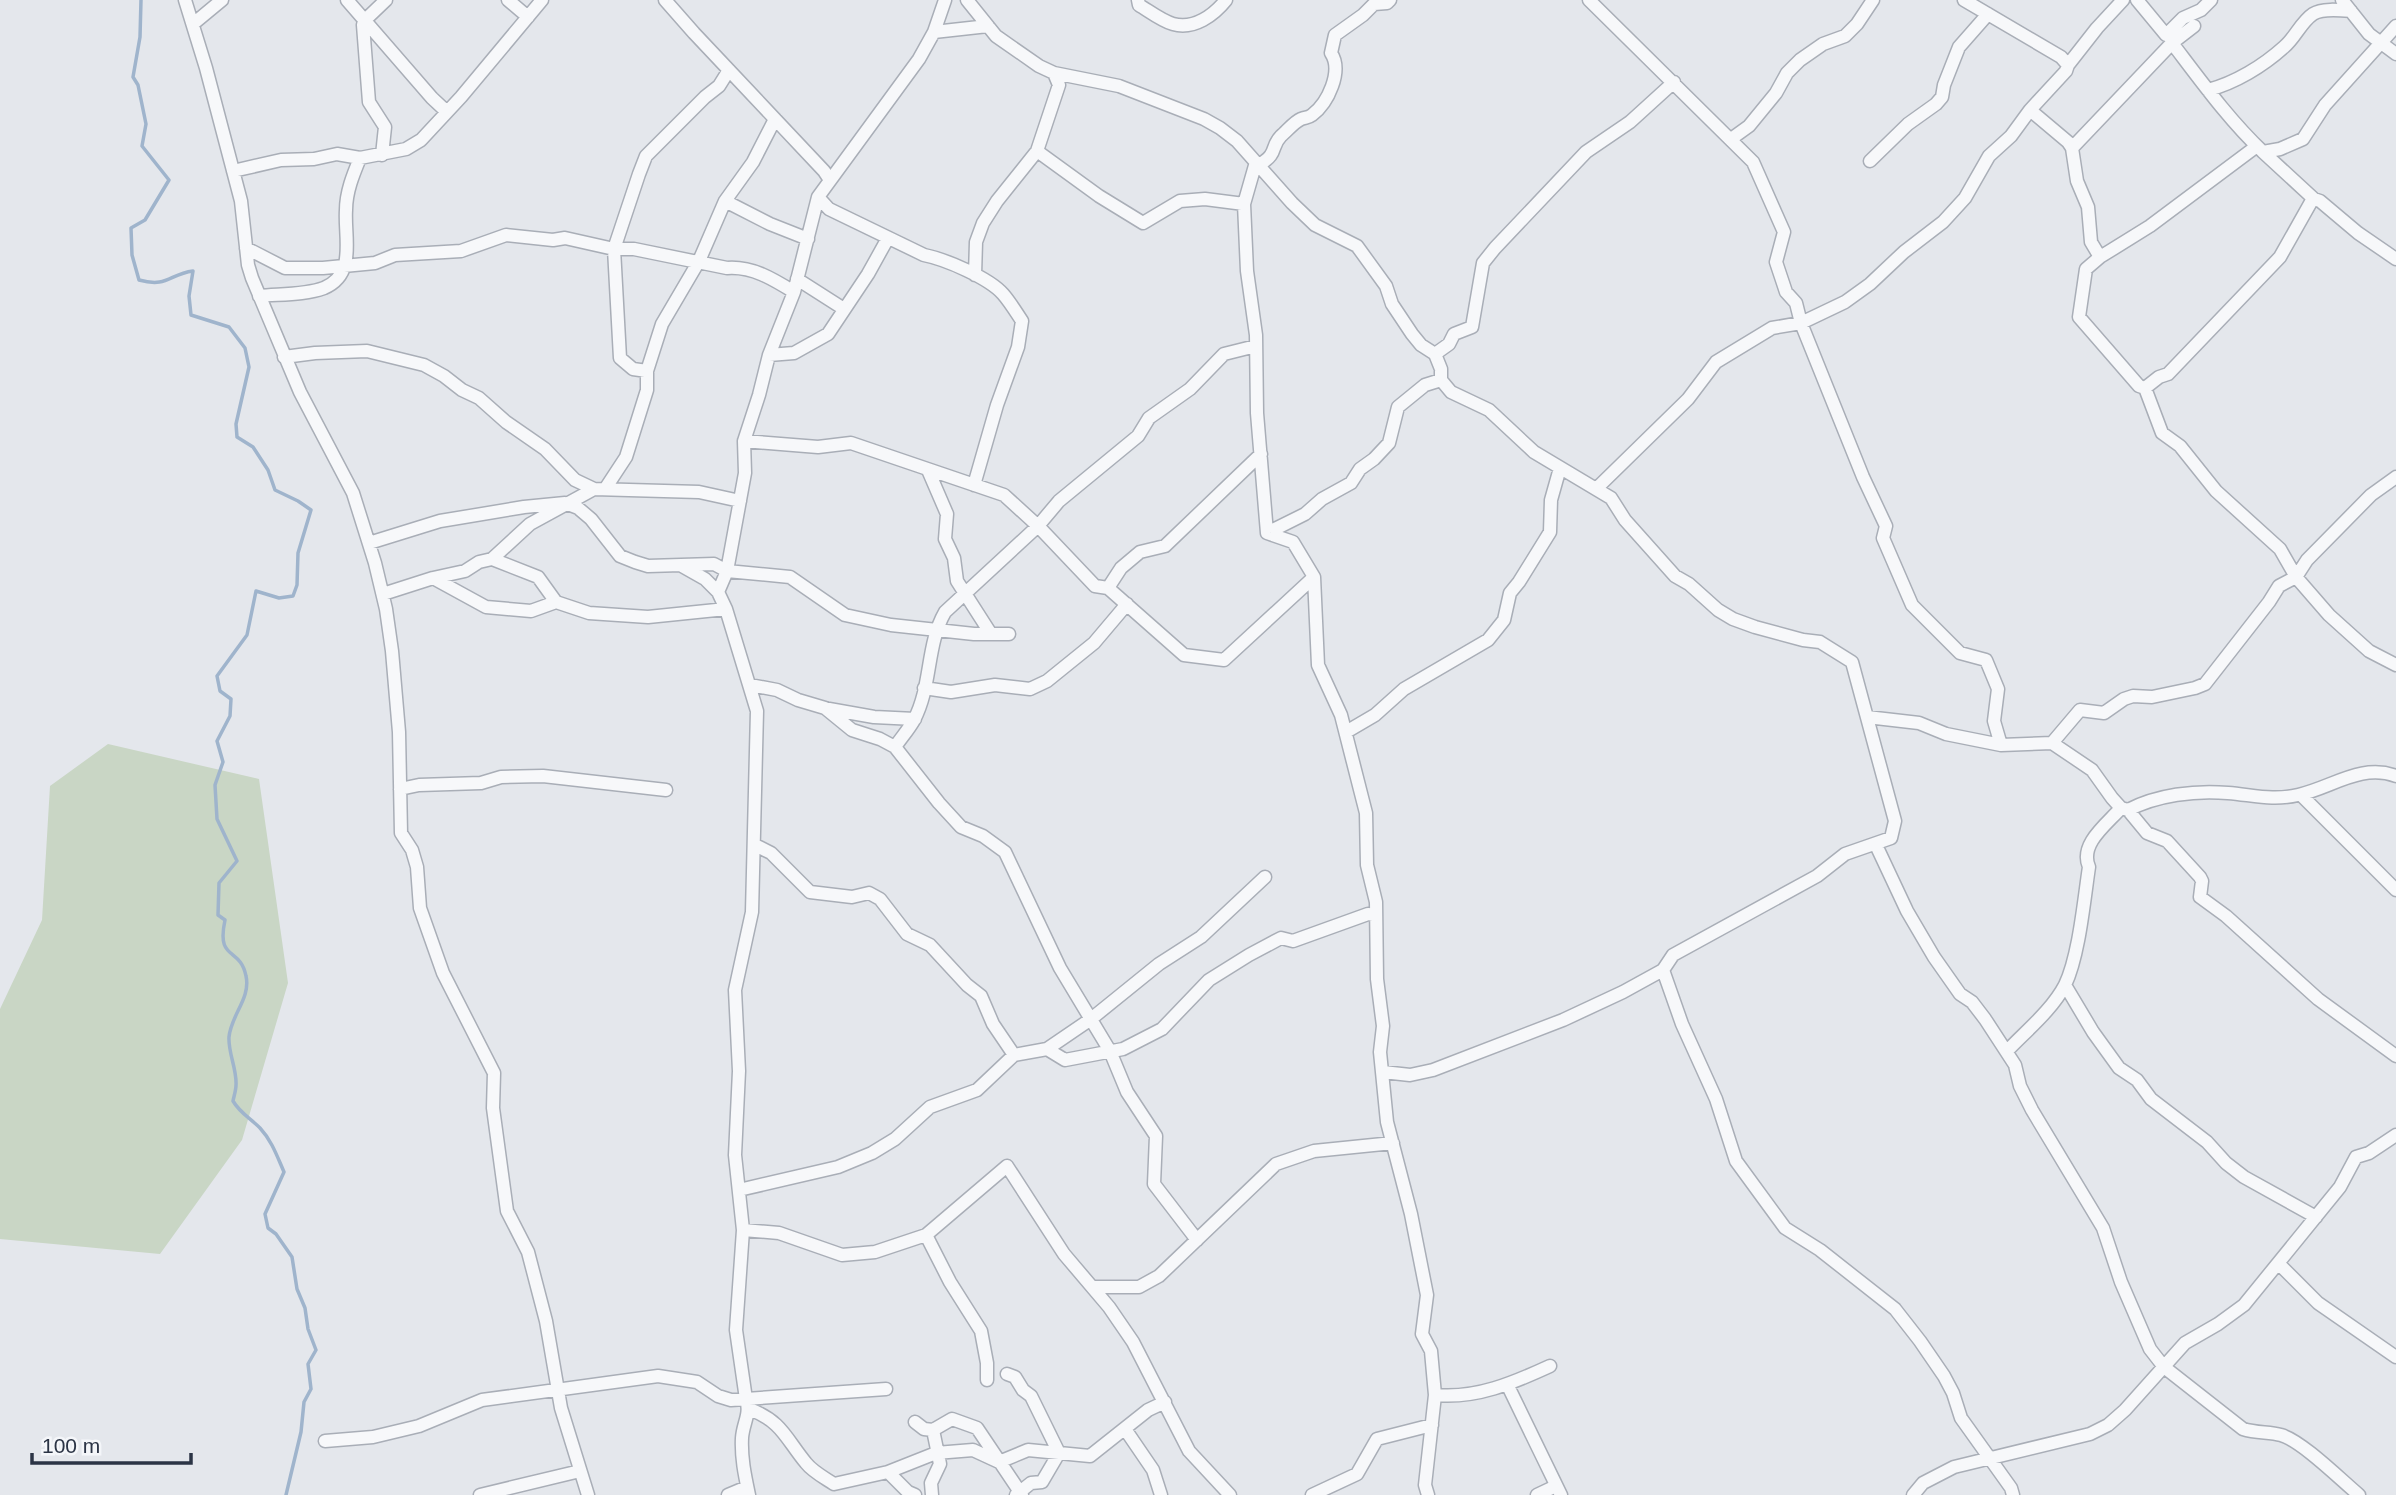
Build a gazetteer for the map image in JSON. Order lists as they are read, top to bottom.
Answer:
{
  "scale_bar": "100 m"
}
